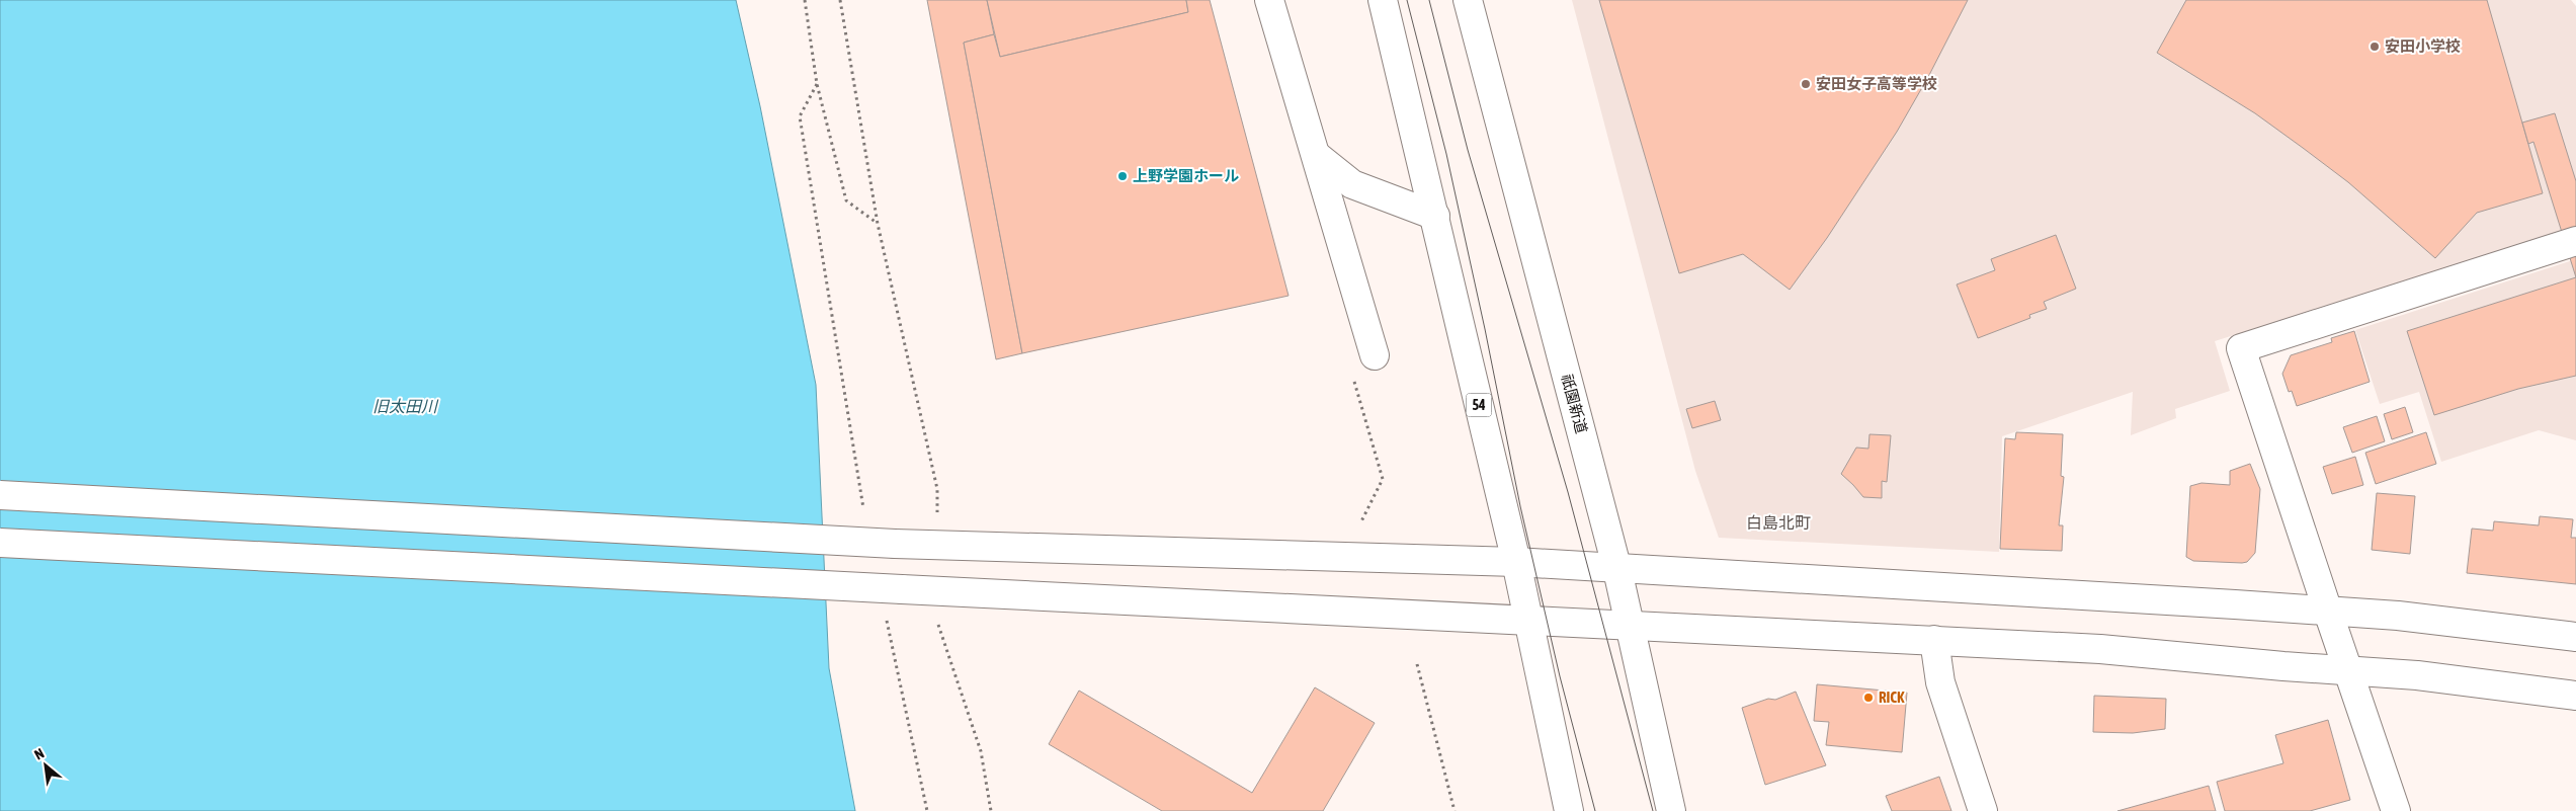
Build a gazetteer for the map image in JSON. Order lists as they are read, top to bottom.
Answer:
{
  "streets": {
    "main road": ["祇園新道", "54"]
  },
  "districts": ["白島北町"],
  "water": ["旧太田川"],
  "places": [
    "安田小学校",
    "安田女子高等学校",
    "上野学園ホール",
    "RICK"
  ],
  "north": "top left"
}
